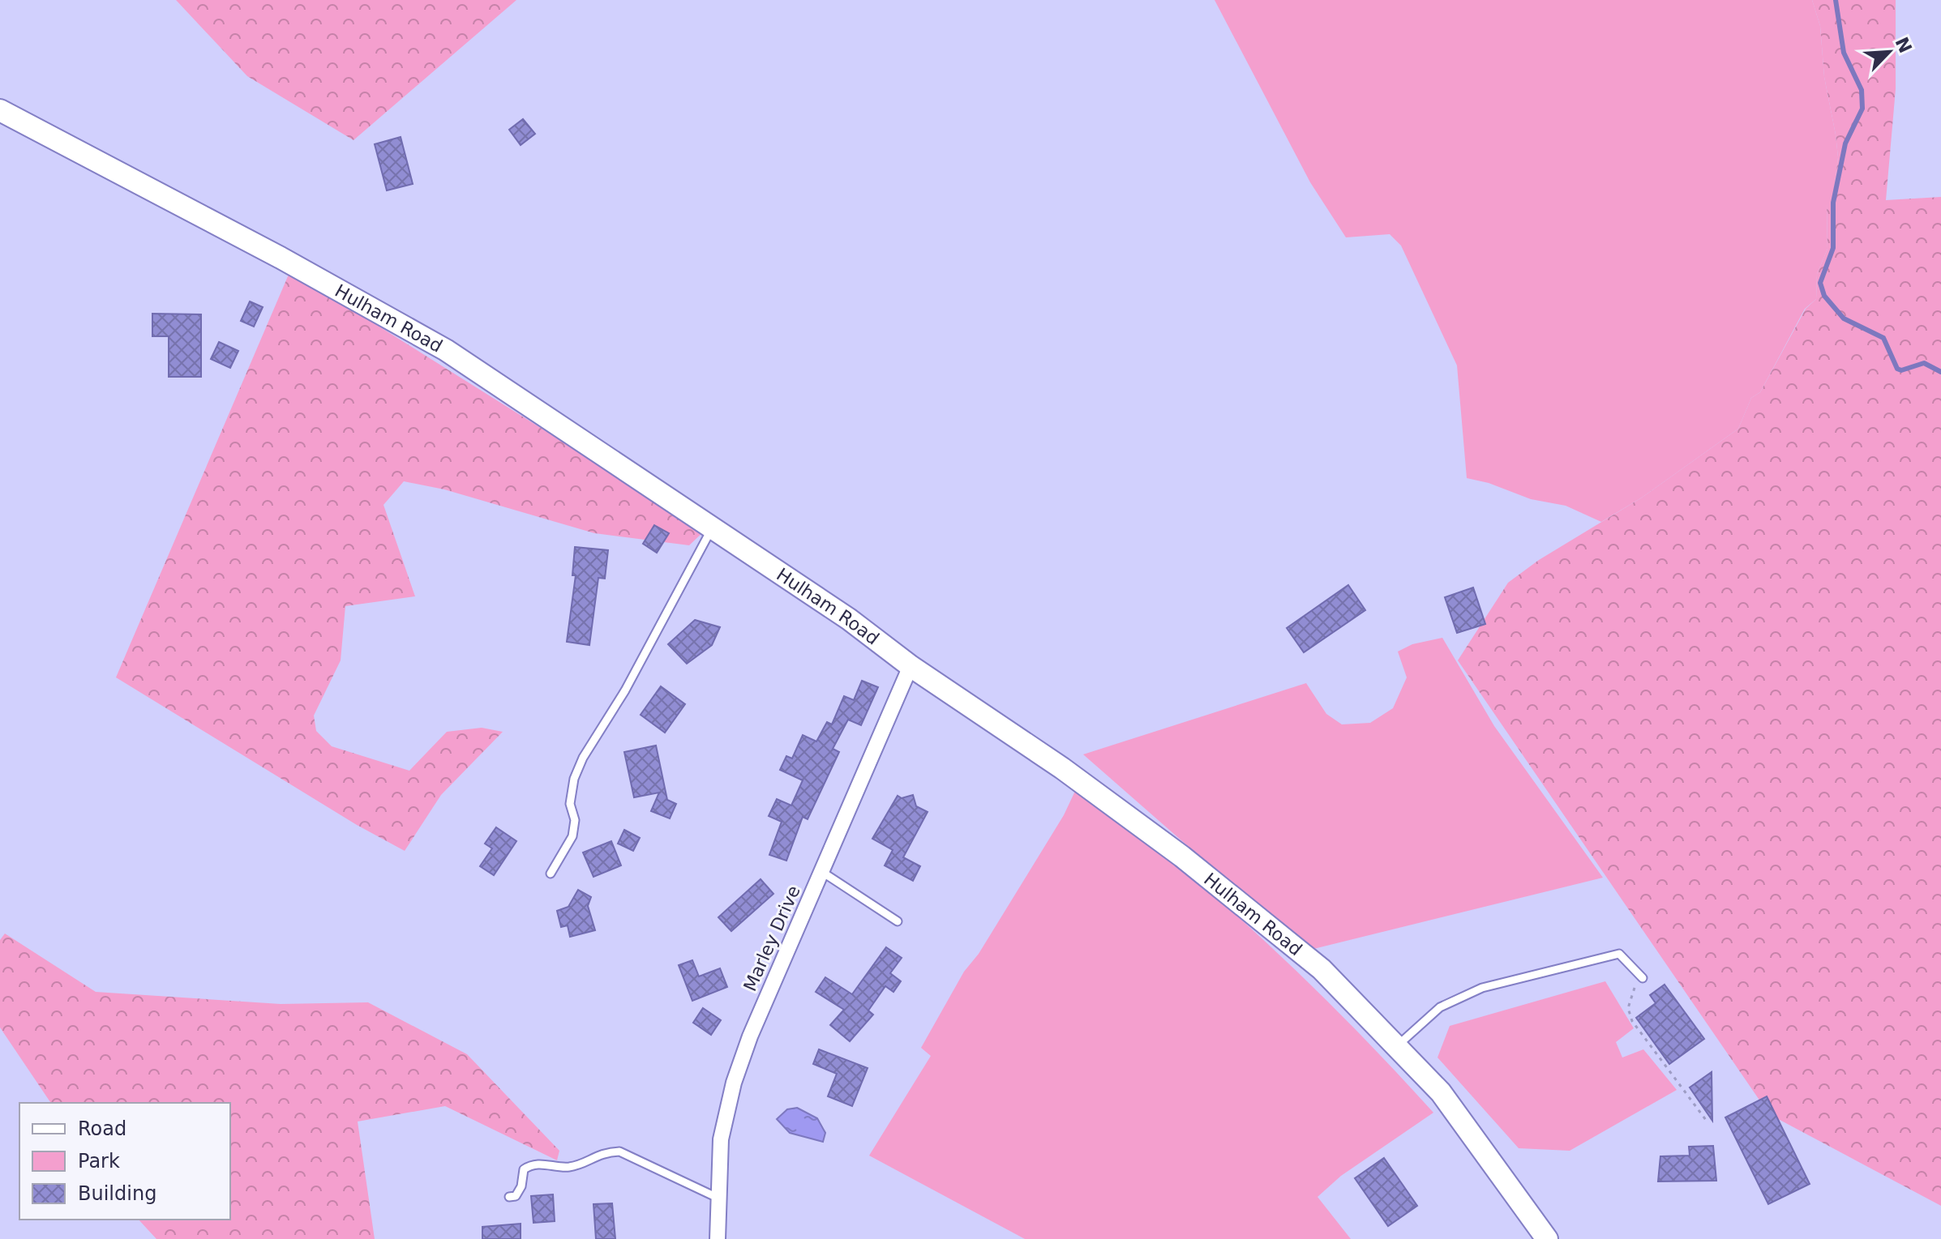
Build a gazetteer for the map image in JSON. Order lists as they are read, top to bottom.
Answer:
{
  "streets": {
    "street": ["Hulham Road", "Marley Drive"]
  },
  "crossings": [
    ["Hulham Road", "Marley Drive"]
  ],
  "legend": ["Road", "Park", "Building"],
  "north": "top right"
}
